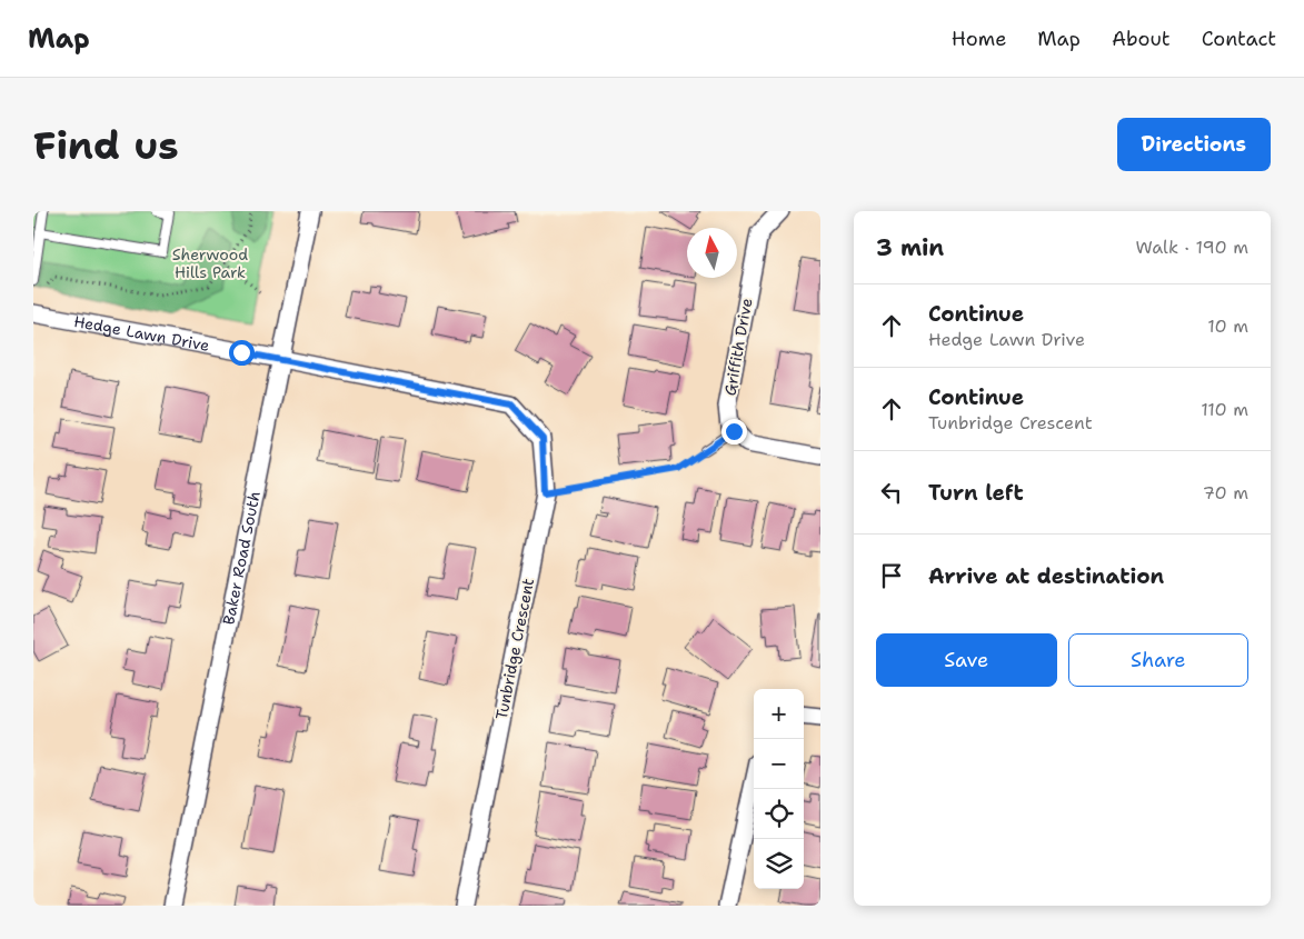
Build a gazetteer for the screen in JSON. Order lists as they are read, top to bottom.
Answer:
{
  "streets": {
    "street": [
      "Hedge Lawn Drive",
      "Griffith Drive",
      "Baker Road South",
      "Tunbridge Crescent"
    ]
  },
  "crossings": [
    ["Hedge Lawn Drive", "Baker Road South"],
    ["Hedge Lawn Drive", "Tunbridge Crescent"],
    ["Baker Road South", "Tunbridge Crescent"]
  ],
  "parks": ["Sherwood Hills Park"],
  "north": "top",
  "page": {
    "header": "Map",
    "nav": [
      "Home",
      "Map",
      "About",
      "Contact"
    ],
    "buttons": [
      "Directions",
      ["Save", "Share"]
    ],
    "title": "Find us",
    "heading": ["3 min", "Walk · 190 m"],
    "list": [
      ["Continue", "Hedge Lawn Drive", "10 m"],
      ["Continue", "Tunbridge Crescent", "110 m"],
      ["Turn left", "70 m"],
      "Arrive at destination"
    ],
    "map_buttons": ["+", "−"]
  }
}
